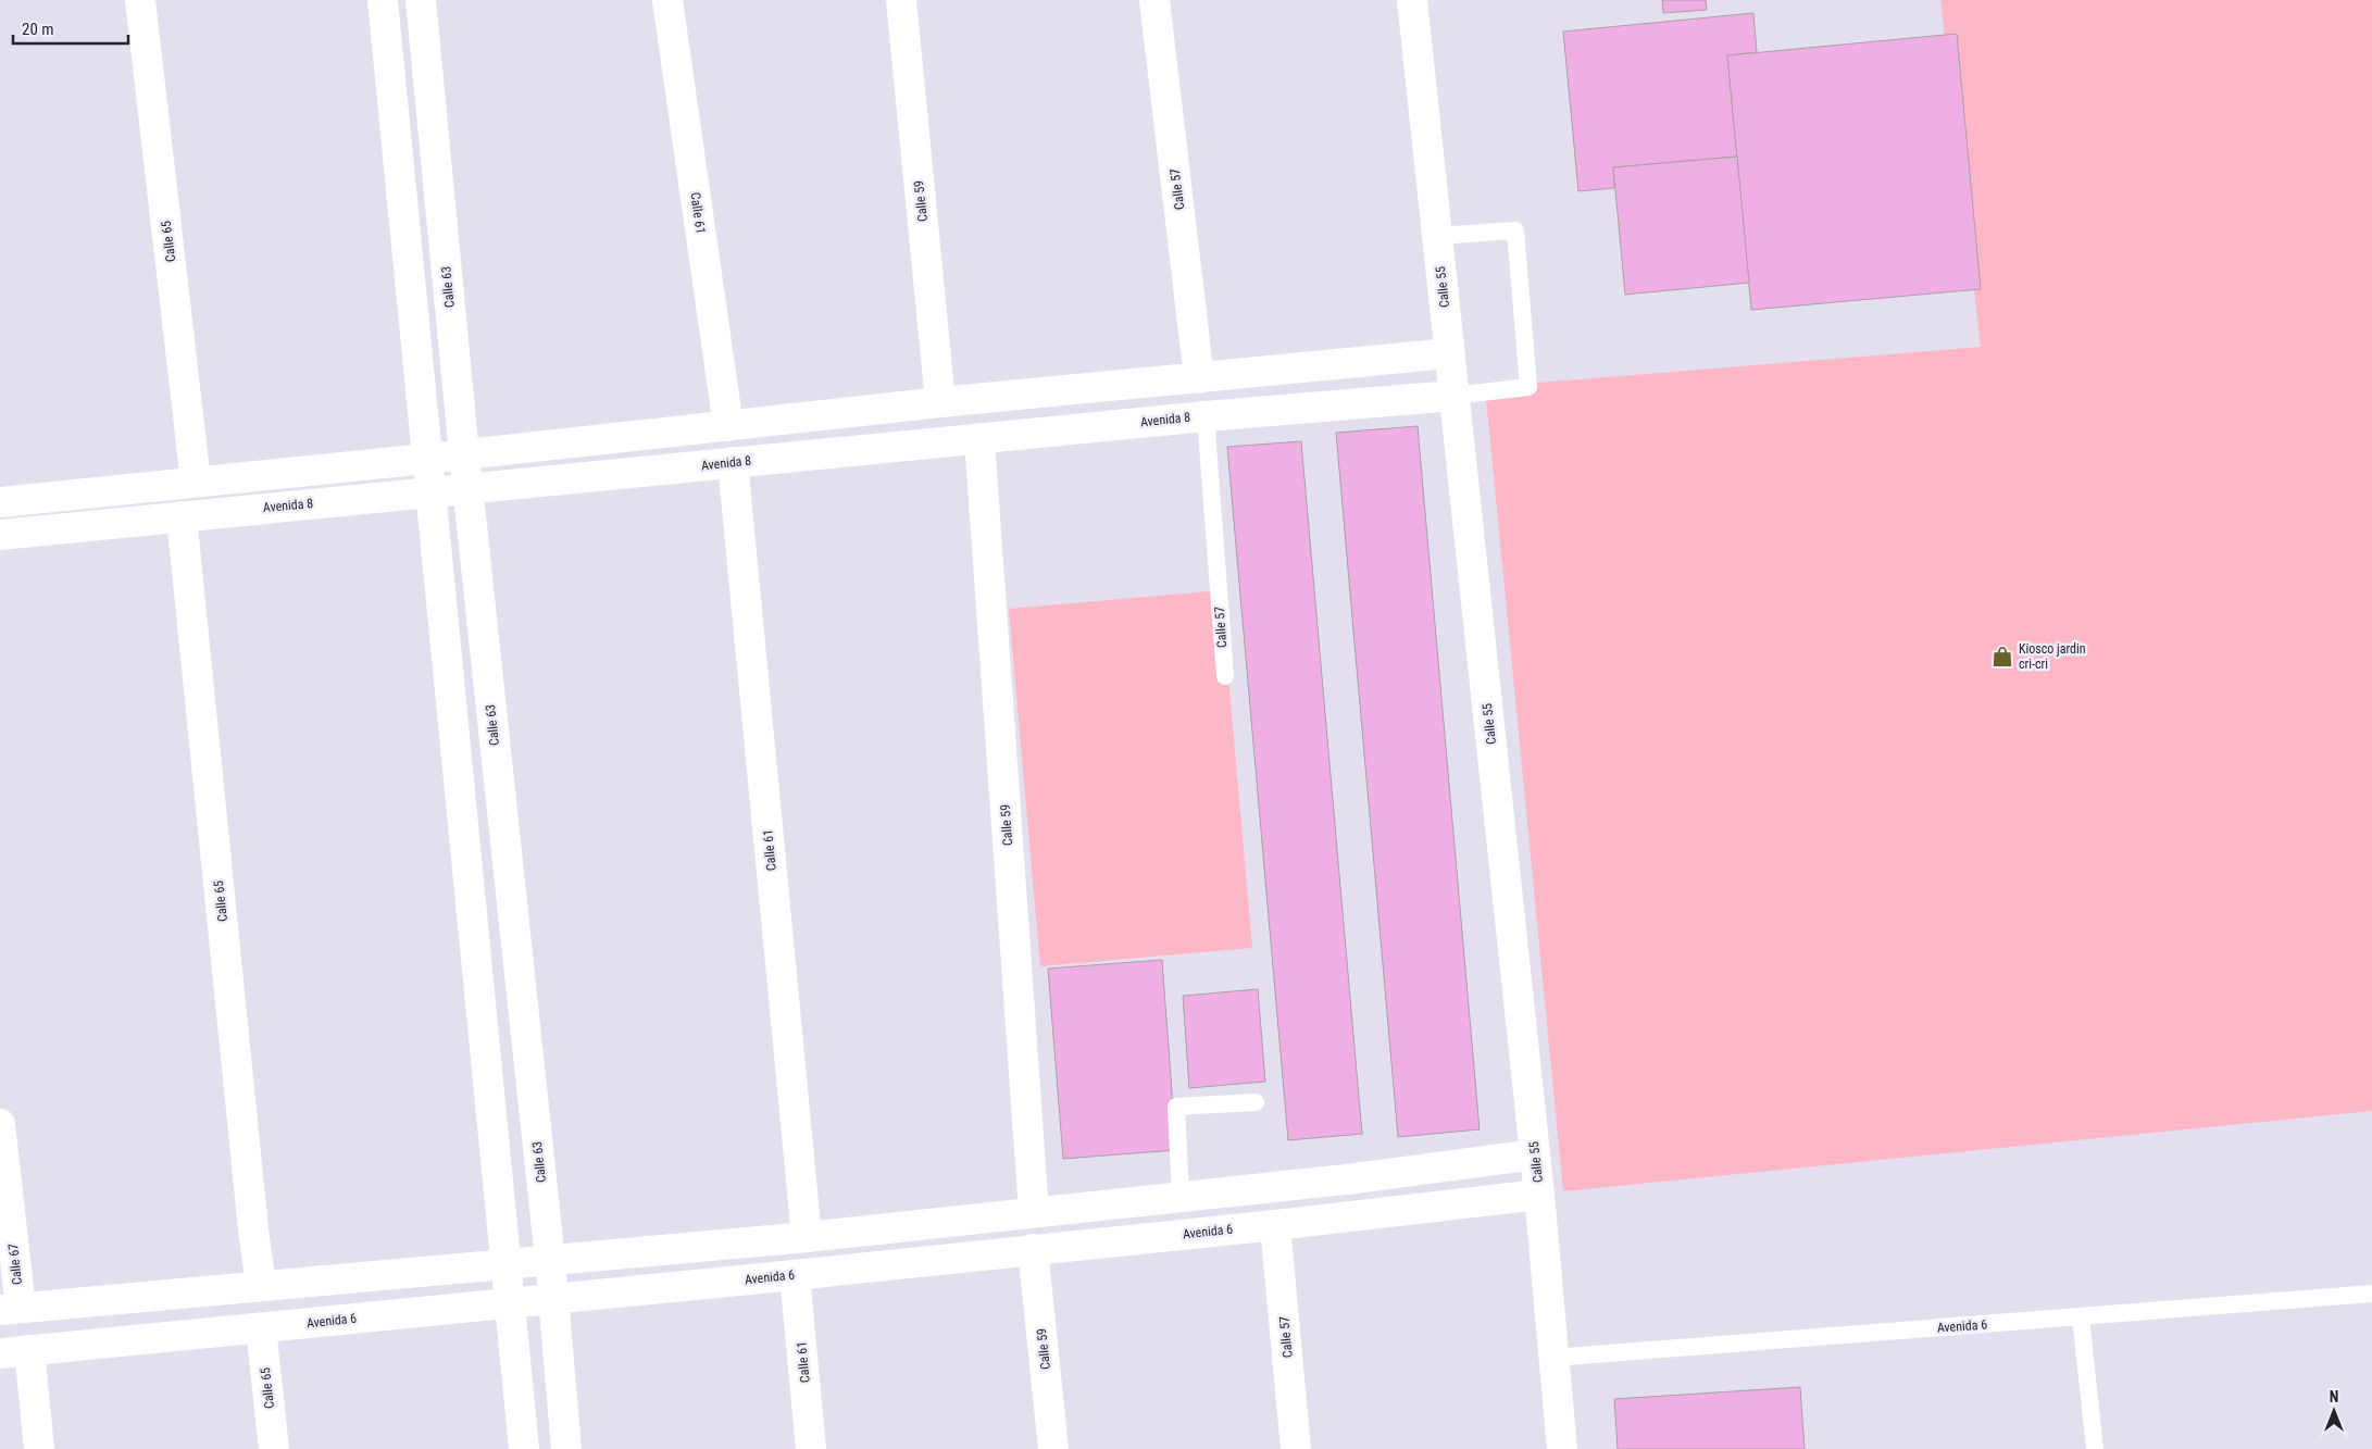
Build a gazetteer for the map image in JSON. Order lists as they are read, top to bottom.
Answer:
{
  "streets": {
    "street": [
      "Calle 57",
      "Calle 59",
      "Calle 61",
      "Calle 65",
      "Calle 63",
      "Calle 55",
      "Avenida 8",
      "Avenida 6",
      "Calle 67"
    ]
  },
  "crossings": [
    ["Calle 57", "Avenida 8"],
    ["Calle 57", "Avenida 6"],
    ["Calle 59", "Avenida 8"],
    ["Calle 59", "Avenida 6"],
    ["Calle 61", "Avenida 8"],
    ["Calle 61", "Avenida 6"],
    ["Calle 65", "Avenida 8"],
    ["Calle 65", "Avenida 6"],
    ["Calle 63", "Avenida 8"],
    ["Calle 63", "Avenida 6"],
    ["Calle 55", "Avenida 8"],
    ["Calle 55", "Avenida 6"]
  ],
  "places": {
    "shop": ["Kiosco jardin cri-cri"]
  },
  "scale_bar": "20 m",
  "north": "top"
}
